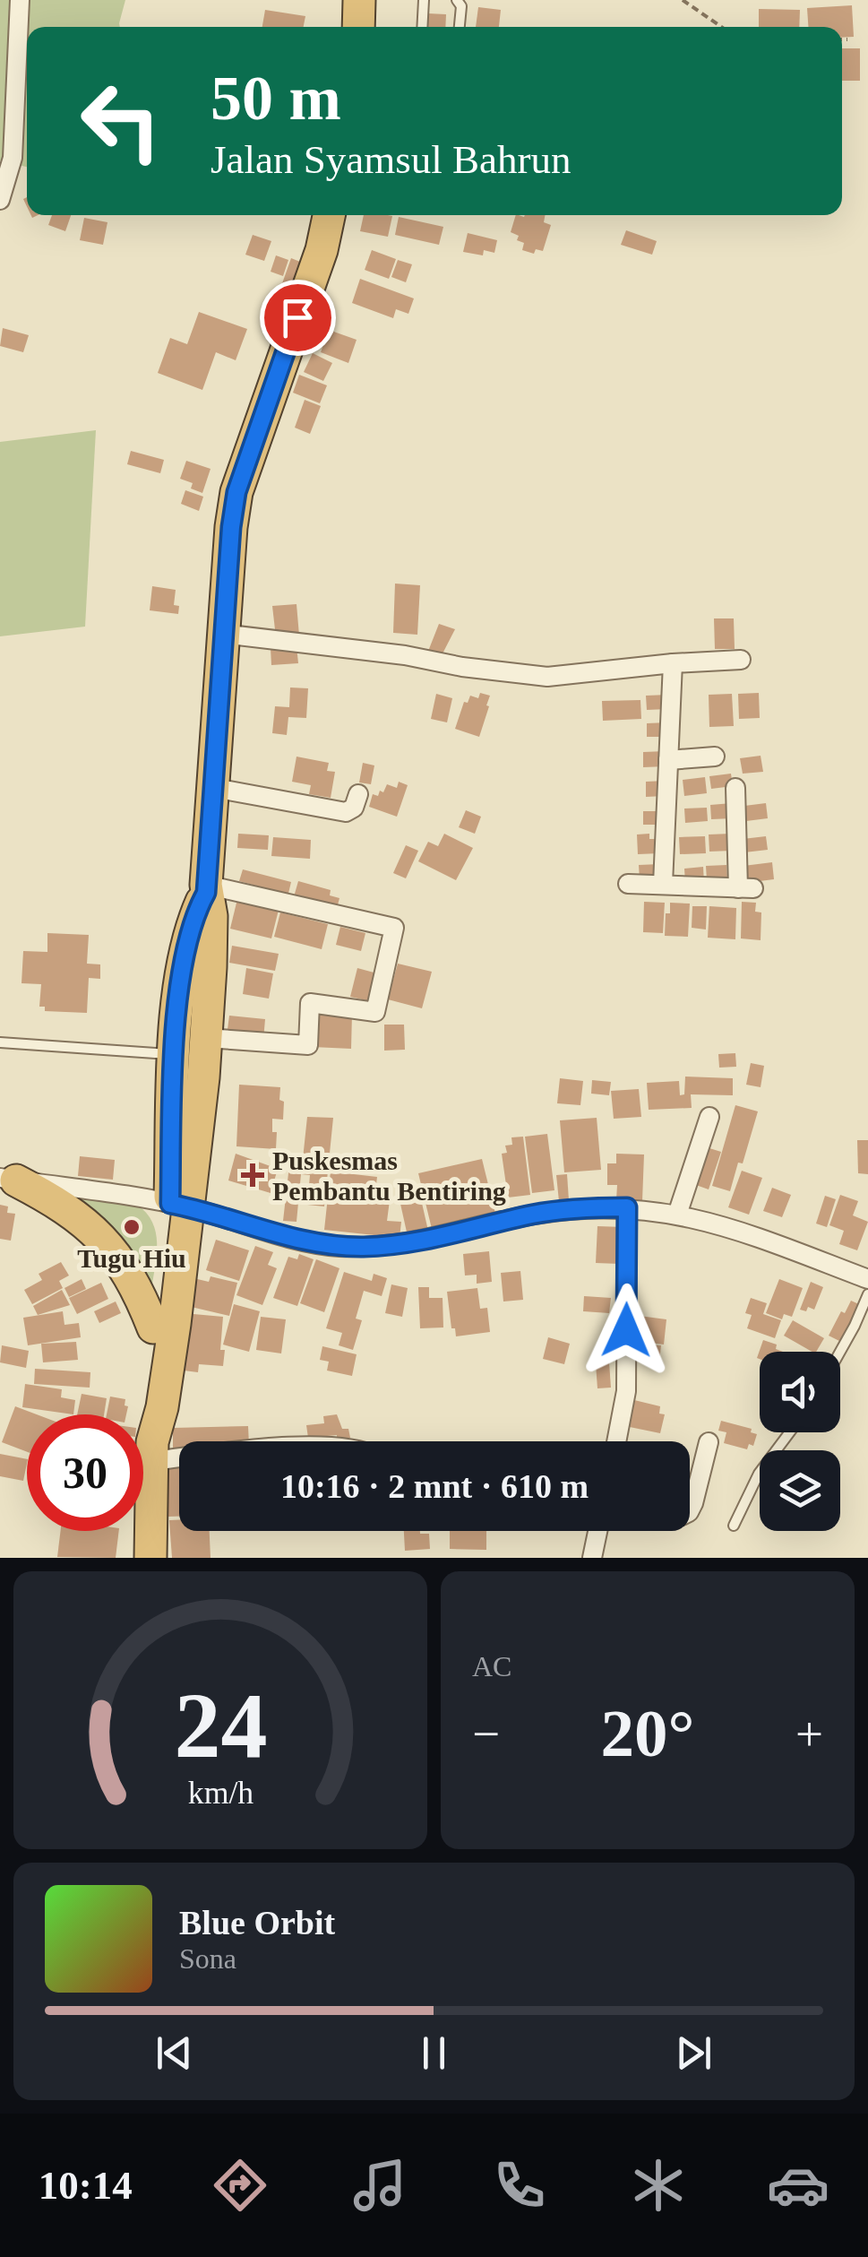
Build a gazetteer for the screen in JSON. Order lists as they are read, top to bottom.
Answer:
{
  "places": {
    "health": ["Puskesmas Pembantu Bentiring"],
    "other": ["Tugu Hiu"]
  },
  "page": {
    "turn": ["50 m", "Jalan Syamsul Bahrun"],
    "limit": "30",
    "trip": "10:16 · 2 mnt · 610 m",
    "tile": "AC",
    "heat": ["−", "20°", "+"],
    "song": ["Blue Orbit", "Sona"],
    "tabs": "10:14",
    "gauge": ["24", "km/h"]
  }
}
